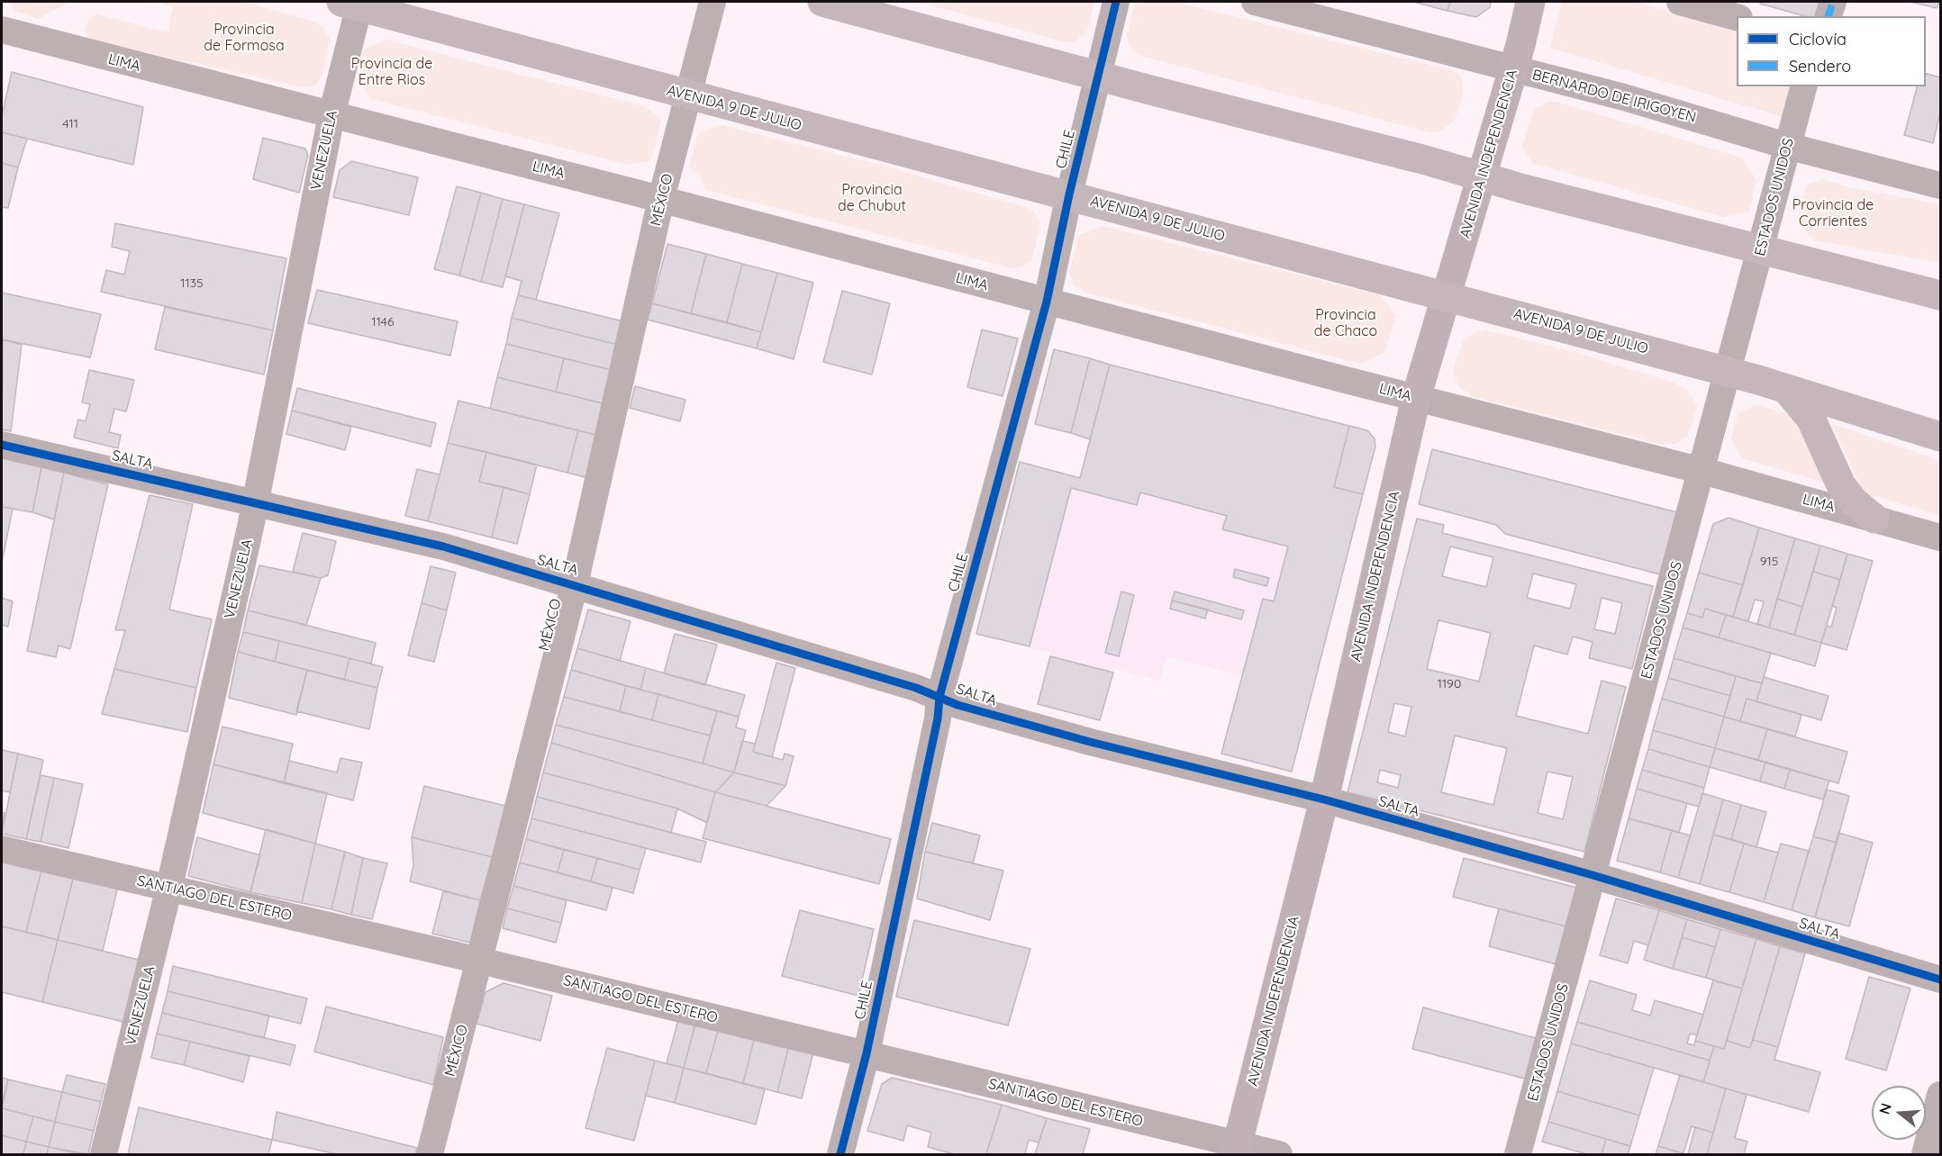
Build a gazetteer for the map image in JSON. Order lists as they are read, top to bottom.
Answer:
{
  "streets": {
    "highway": ["AVENIDA 9 DE JULIO"],
    "main road": ["AVENIDA INDEPENDENCIA"],
    "street": [
      "LIMA",
      "BERNARDO DE IRIGOYEN",
      "CHILE",
      "VENEZUELA",
      "ESTADOS UNIDOS",
      "MÉXICO",
      "SALTA",
      "SANTIAGO DEL ESTERO"
    ]
  },
  "crossings": [
    ["LIMA", "CHILE"],
    ["LIMA", "VENEZUELA"],
    ["LIMA", "AVENIDA INDEPENDENCIA"],
    ["LIMA", "ESTADOS UNIDOS"],
    ["LIMA", "MÉXICO"],
    ["BERNARDO DE IRIGOYEN", "AVENIDA INDEPENDENCIA"],
    ["BERNARDO DE IRIGOYEN", "ESTADOS UNIDOS"],
    ["AVENIDA 9 DE JULIO", "CHILE"],
    ["AVENIDA 9 DE JULIO", "VENEZUELA"],
    ["AVENIDA 9 DE JULIO", "AVENIDA INDEPENDENCIA"],
    ["AVENIDA 9 DE JULIO", "ESTADOS UNIDOS"],
    ["AVENIDA 9 DE JULIO", "MÉXICO"],
    ["CHILE", "SALTA"],
    ["CHILE", "SANTIAGO DEL ESTERO"],
    ["VENEZUELA", "SALTA"],
    ["VENEZUELA", "SANTIAGO DEL ESTERO"],
    ["AVENIDA INDEPENDENCIA", "SALTA"],
    ["AVENIDA INDEPENDENCIA", "SANTIAGO DEL ESTERO"],
    ["ESTADOS UNIDOS", "SALTA"],
    ["MÉXICO", "SALTA"],
    ["MÉXICO", "SANTIAGO DEL ESTERO"]
  ],
  "parks": [
    "Provincia de Formosa",
    "Provincia de Entre Rios",
    "Provincia de Chubut",
    "Provincia de Corrientes",
    "Provincia de Chaco"
  ],
  "house_numbers": [
    "411",
    "1135",
    "1146",
    "915",
    "1190"
  ],
  "legend": ["Ciclovía", "Sendero"],
  "north": "left"
}
